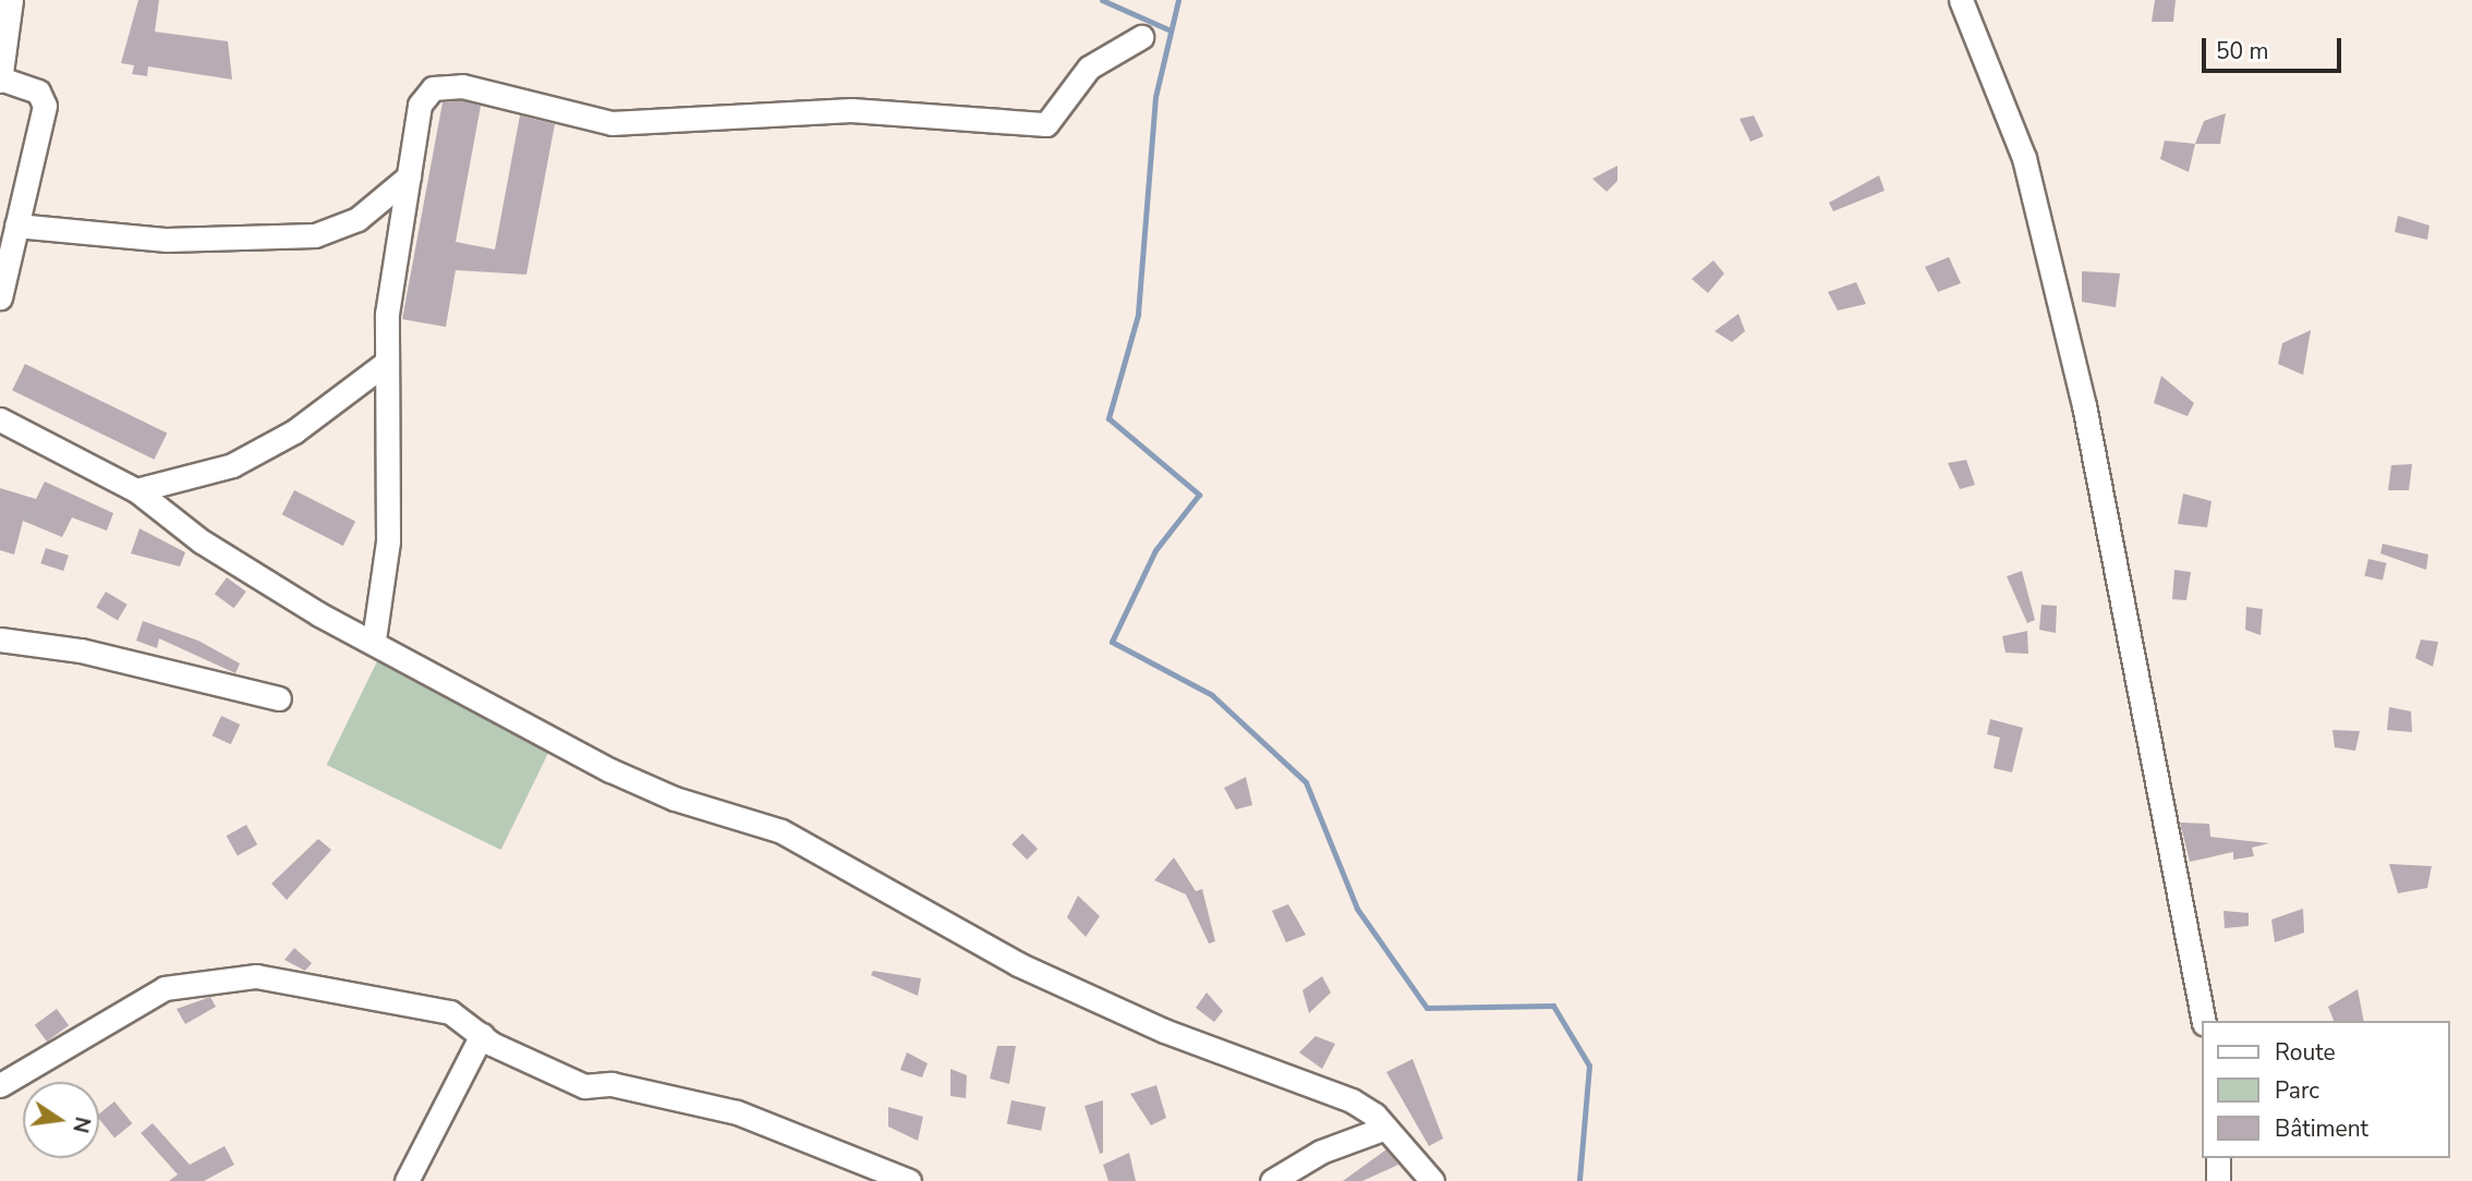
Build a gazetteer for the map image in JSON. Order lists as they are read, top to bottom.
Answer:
{
  "legend": ["Route", "Parc", "Bâtiment"],
  "scale_bar": "50 m",
  "north": "right"
}
